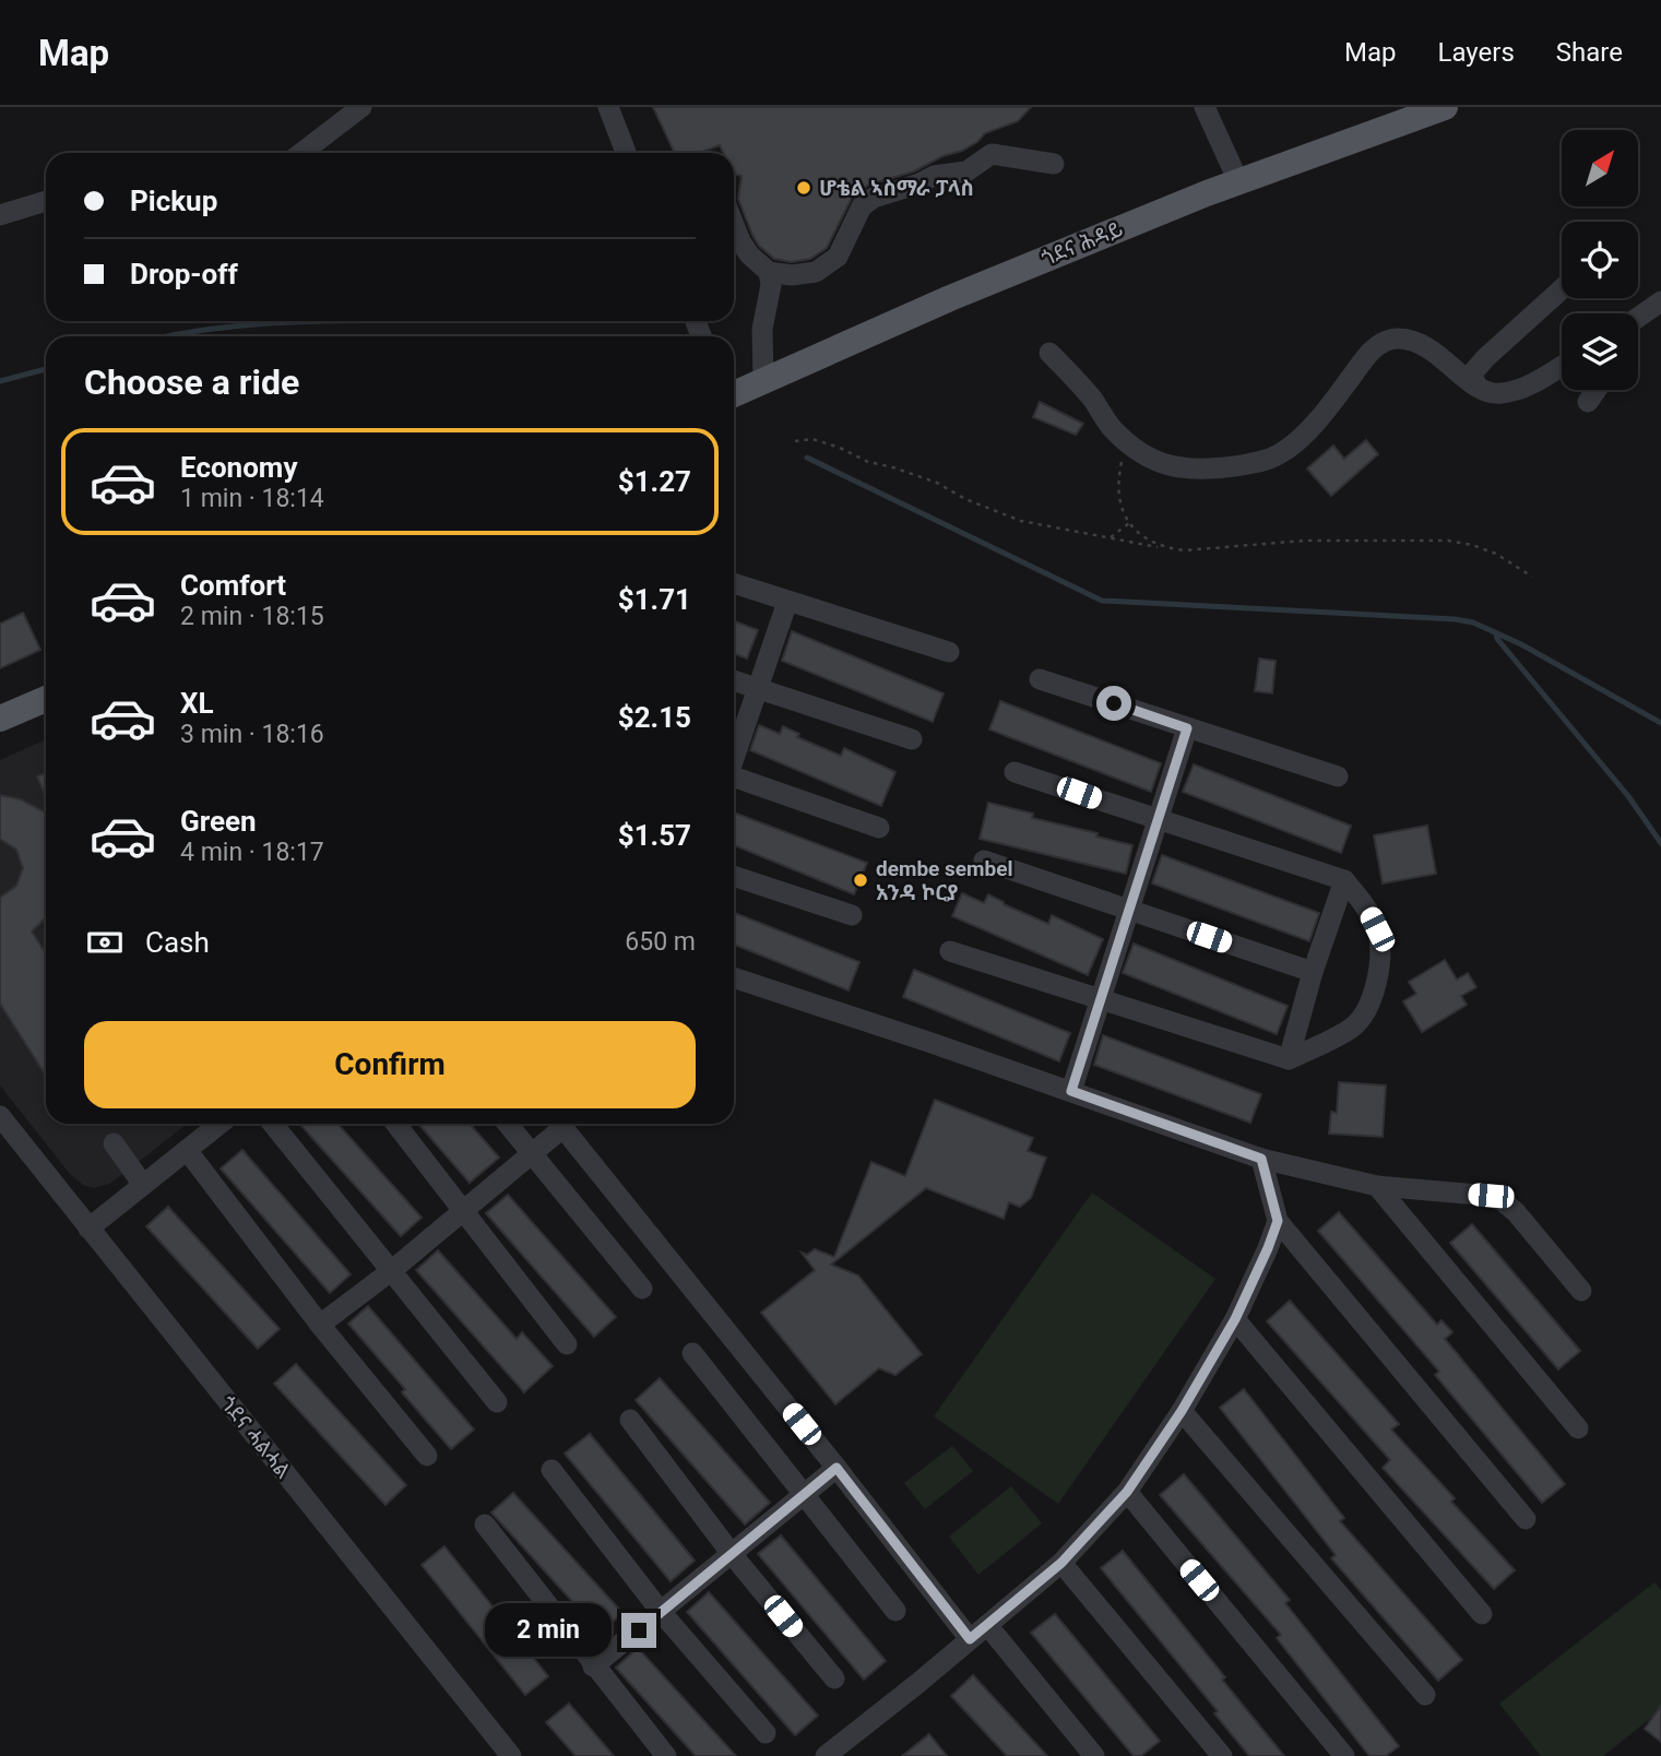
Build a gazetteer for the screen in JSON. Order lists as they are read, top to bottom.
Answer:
{
  "streets": {
    "main road": ["ጎደና ሕዳይ"],
    "street": ["ጎደና ሓልሓል"]
  },
  "places": ["ሆቴል ኣስማራ ፓላስ", "dembe sembel አንዳ ኮርያ"],
  "north": "top right",
  "page": {
    "header": "Map",
    "nav": ["Map", "Layers", "Share"],
    "banner": ["Pickup", "Drop-off"],
    "heading": "Choose a ride",
    "list": [
      {
        "name": "Economy",
        "note": "1 min · 18:14",
        "value": "$1.27"
      },
      {
        "name": "Comfort",
        "note": "2 min · 18:15",
        "value": "$1.71"
      },
      {
        "name": "XL",
        "note": "3 min · 18:16",
        "value": "$2.15"
      },
      {
        "name": "Green",
        "note": "4 min · 18:17",
        "value": "$1.57"
      }
    ],
    "pay": ["Cash", "650 m"],
    "buttons": "Confirm",
    "bubble": "2 min"
  }
}
